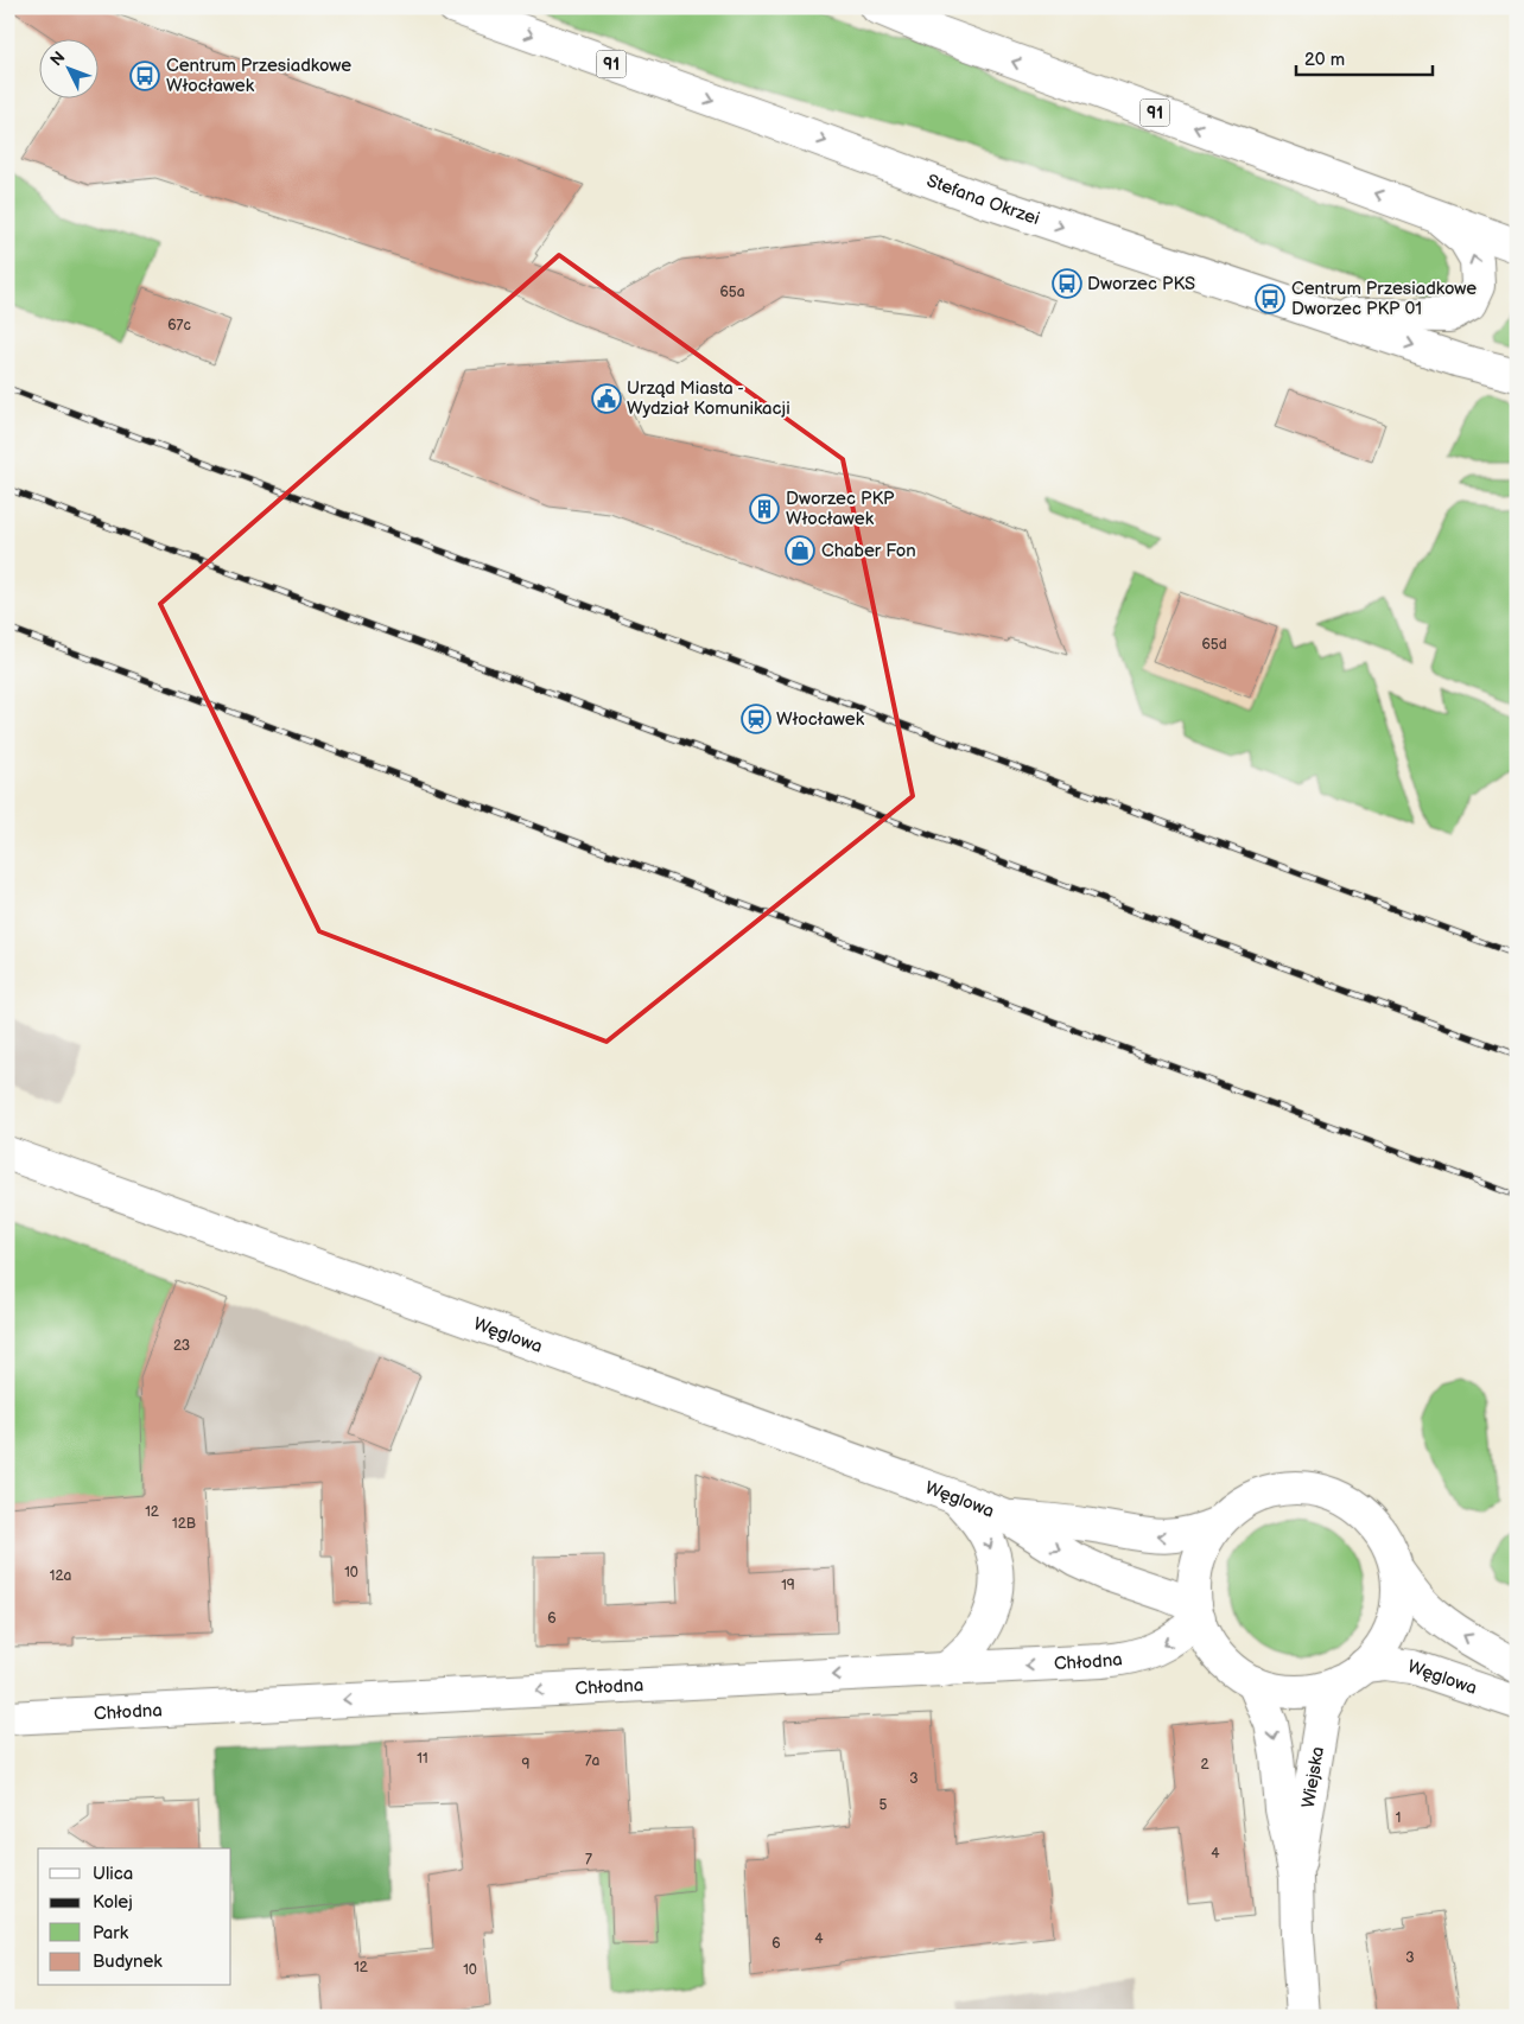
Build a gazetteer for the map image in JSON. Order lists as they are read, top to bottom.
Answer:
{
  "streets": {
    "street": [
      "91",
      "Stefana Okrzei",
      "Węglowa",
      "Chłodna",
      "Wiejska"
    ]
  },
  "crossings": [
    ["Węglowa", "Chłodna"],
    ["Węglowa", "Wiejska"],
    ["Chłodna", "Wiejska"]
  ],
  "one_way": ["Chłodna", "Wiejska"],
  "places": {
    "bus stop": ["Centrum Przesiadkowe Włocławek", "Dworzec PKS", "Centrum Przesiadkowe Dworzec PKP 01"],
    "public building": ["Urząd Miasta - Wydział Komunikacji"],
    "building": ["Dworzec PKP Włocławek"],
    "shop": ["Chaber Fon"],
    "station": ["Włocławek"]
  },
  "house_numbers": [
    "65a",
    "67c",
    "65d",
    "23",
    "12",
    "12B",
    "10",
    "12a",
    "19",
    "6",
    "11",
    "7a",
    "9",
    "2",
    "3",
    "5",
    "1",
    "4",
    "7",
    "4",
    "6",
    "3",
    "12",
    "10"
  ],
  "legend": [
    "Ulica",
    "Kolej",
    "Park",
    "Budynek"
  ],
  "scale_bar": "20 m",
  "north": "top left"
}
